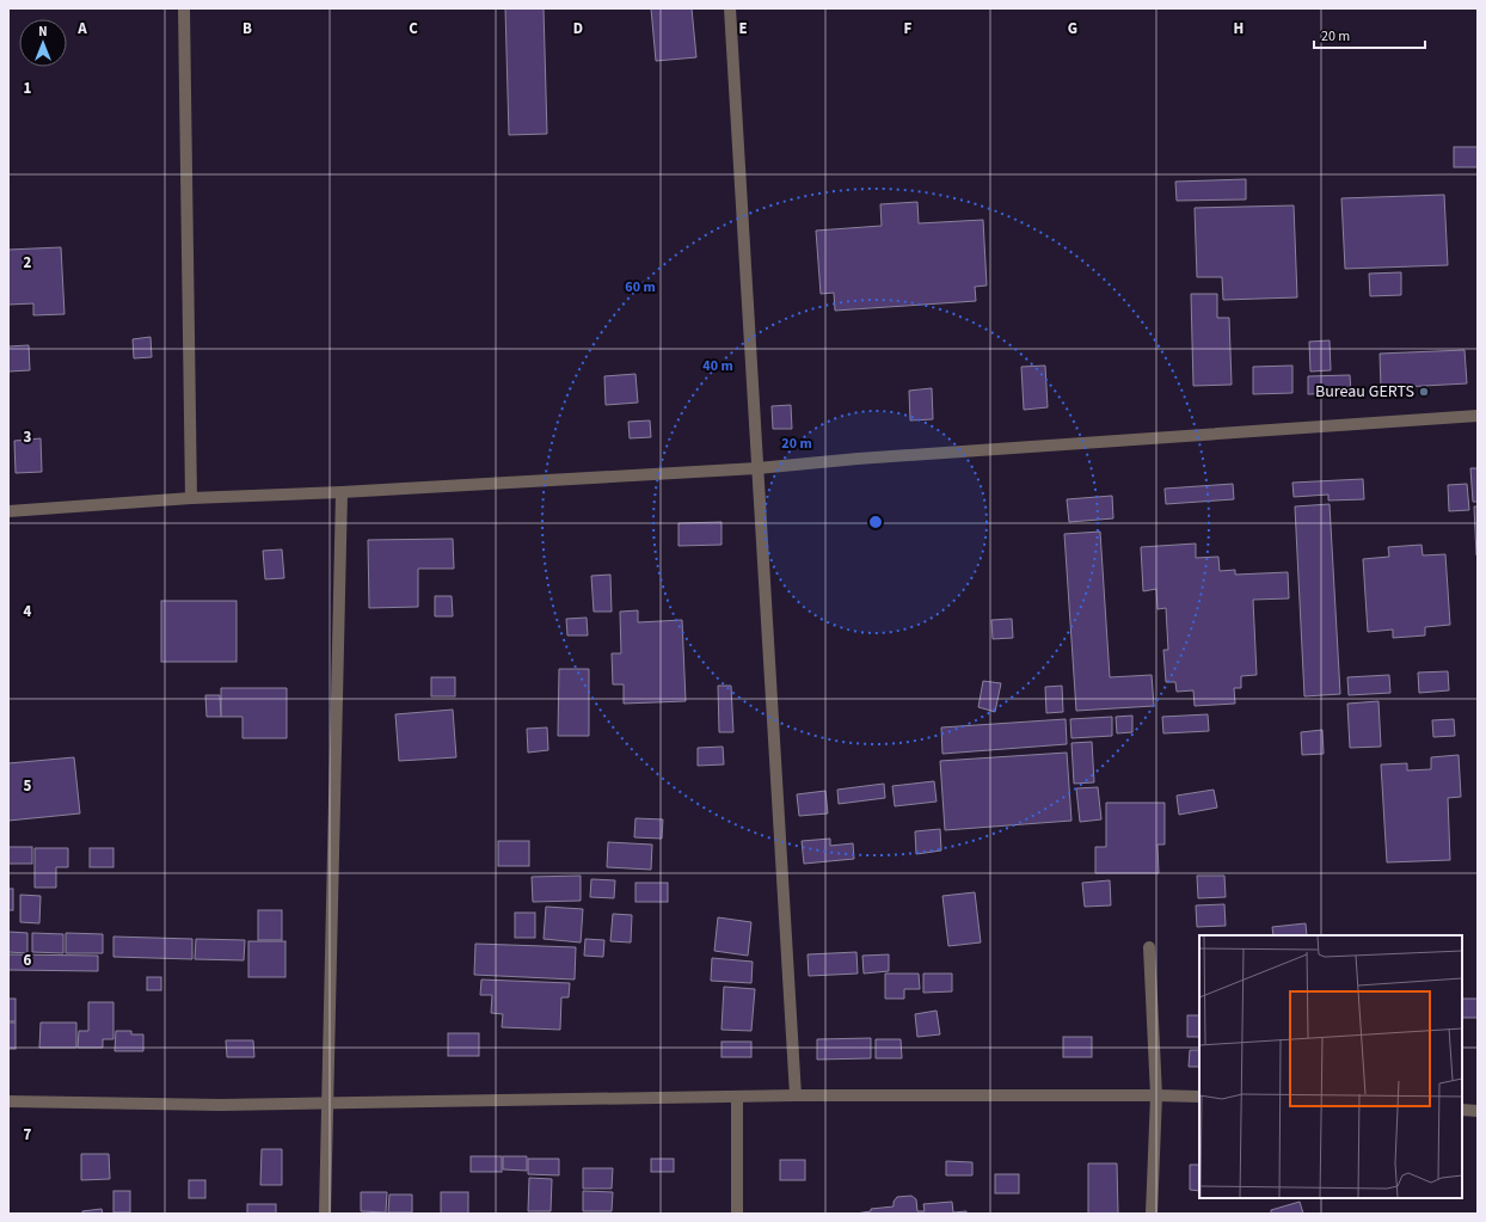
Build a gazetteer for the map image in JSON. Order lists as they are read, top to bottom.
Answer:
{
  "places": ["Bureau GERTS"],
  "scale_bar": "20 m",
  "north": "top",
  "grid": {
    "columns": [
      "A",
      "B",
      "C",
      "D",
      "E",
      "F",
      "G",
      "H"
    ],
    "rows": [
      "1",
      "2",
      "3",
      "4",
      "5",
      "6",
      "7"
    ]
  },
  "rings": ["60 m", "40 m", "20 m"]
}
